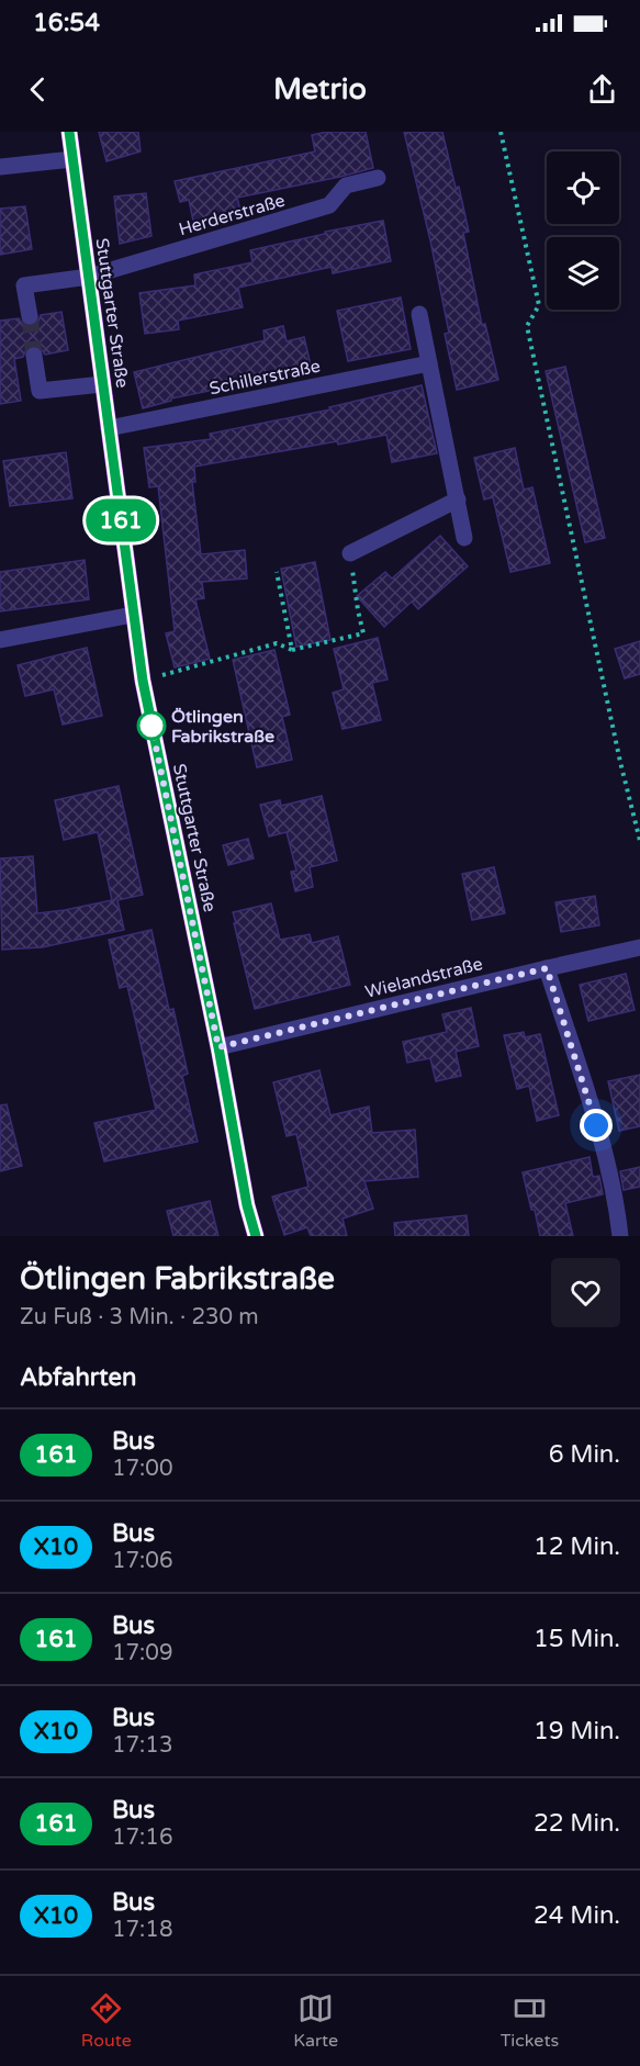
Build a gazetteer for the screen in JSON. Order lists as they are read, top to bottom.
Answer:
{
  "streets": {
    "main road": ["Stuttgarter Straße"],
    "street": ["Herderstraße", "Schillerstraße", "Wielandstraße"]
  },
  "crossings": [
    ["Herderstraße", "Stuttgarter Straße"],
    ["Stuttgarter Straße", "Schillerstraße"],
    ["Stuttgarter Straße", "Wielandstraße"]
  ],
  "places": ["Ötlingen Fabrikstraße"],
  "lines": ["bus line 161"],
  "page": {
    "status": "16:54",
    "header": "Metrio",
    "on_map": "161",
    "heading": [
      ["Ötlingen Fabrikstraße", "Zu Fuß · 3 Min. · 230 m"],
      "Abfahrten"
    ],
    "list": [
      {
        "mark": "161",
        "name": "Bus",
        "note": "17:00",
        "value": "6 Min."
      },
      {
        "mark": "X10",
        "name": "Bus",
        "note": "17:06",
        "value": "12 Min."
      },
      {
        "mark": "161",
        "name": "Bus",
        "note": "17:09",
        "value": "15 Min."
      },
      {
        "mark": "X10",
        "name": "Bus",
        "note": "17:13",
        "value": "19 Min."
      },
      {
        "mark": "161",
        "name": "Bus",
        "note": "17:16",
        "value": "22 Min."
      },
      {
        "mark": "X10",
        "name": "Bus",
        "note": "17:18",
        "value": "24 Min."
      }
    ],
    "tabs": ["Route", "Karte", "Tickets"]
  }
}
